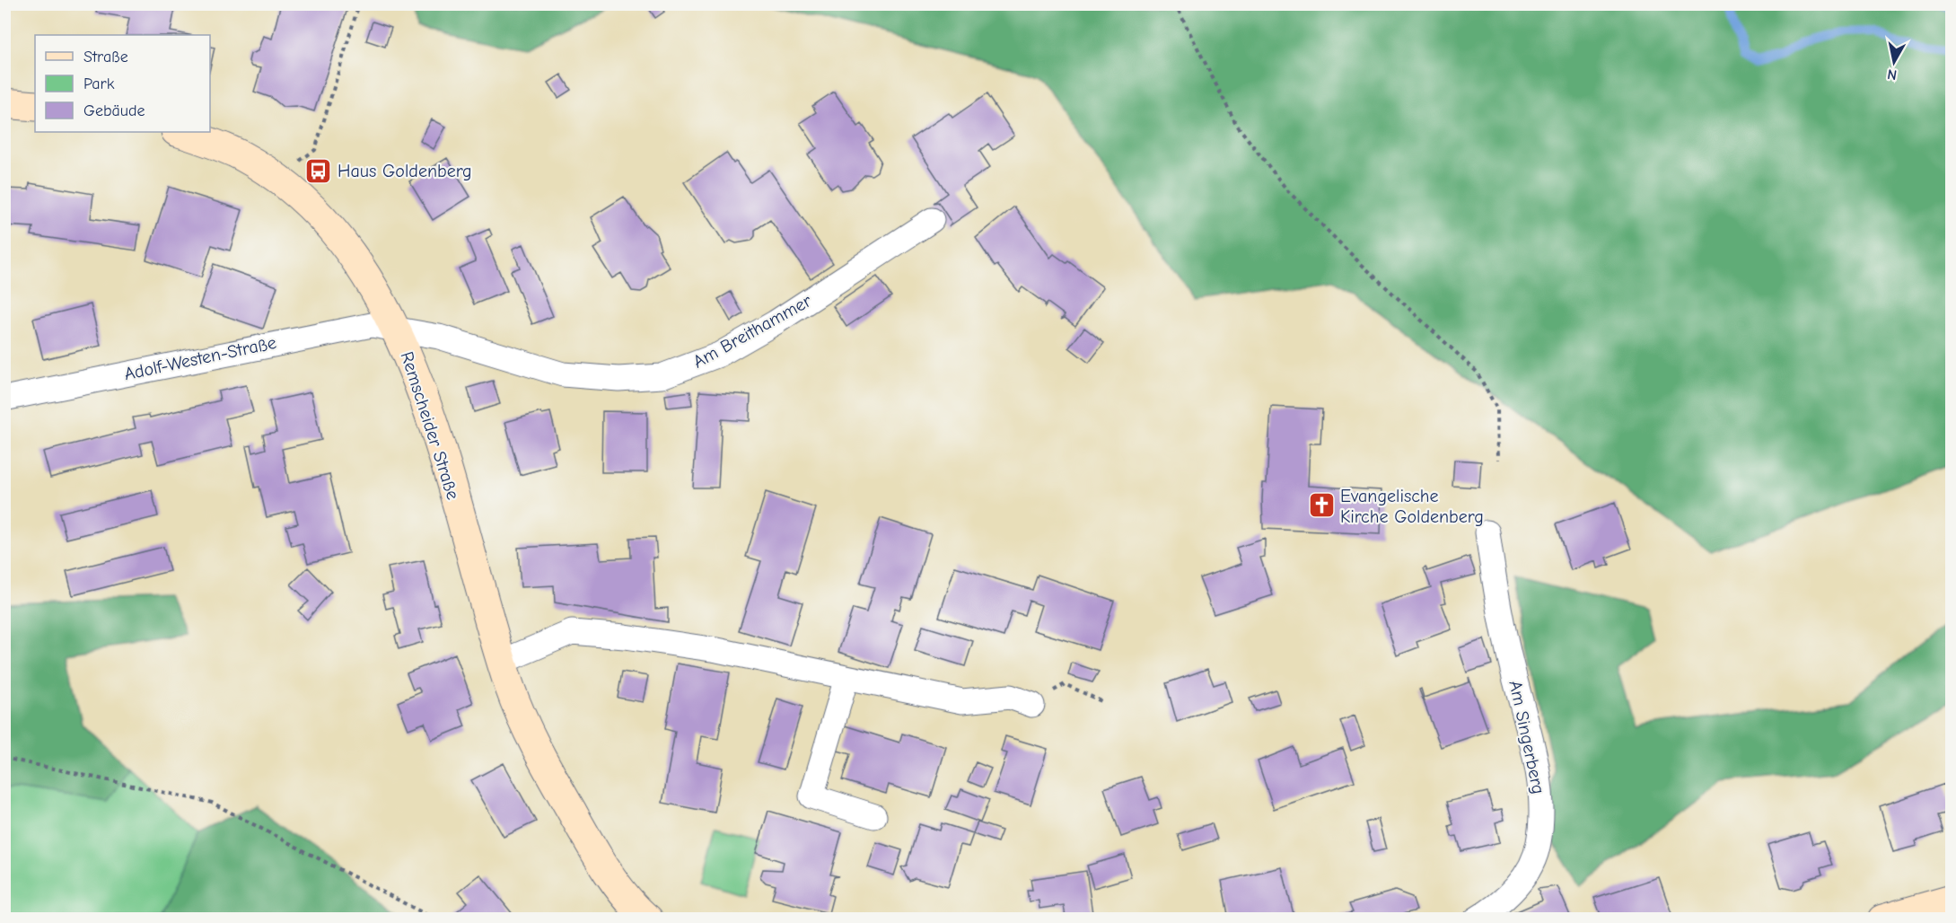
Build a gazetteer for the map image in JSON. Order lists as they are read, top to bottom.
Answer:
{
  "streets": {
    "main road": ["Remscheider Straße"],
    "street": ["Am Breithammer", "Adolf-Westen-Straße", "Am Singerberg"]
  },
  "crossings": [
    ["Am Breithammer", "Adolf-Westen-Straße"],
    ["Am Breithammer", "Remscheider Straße"],
    ["Adolf-Westen-Straße", "Remscheider Straße"]
  ],
  "places": {
    "bus stop": ["Haus Goldenberg"],
    "church": ["Evangelische Kirche Goldenberg"]
  },
  "legend": ["Straße", "Park", "Gebäude"],
  "north": "bottom"
}
